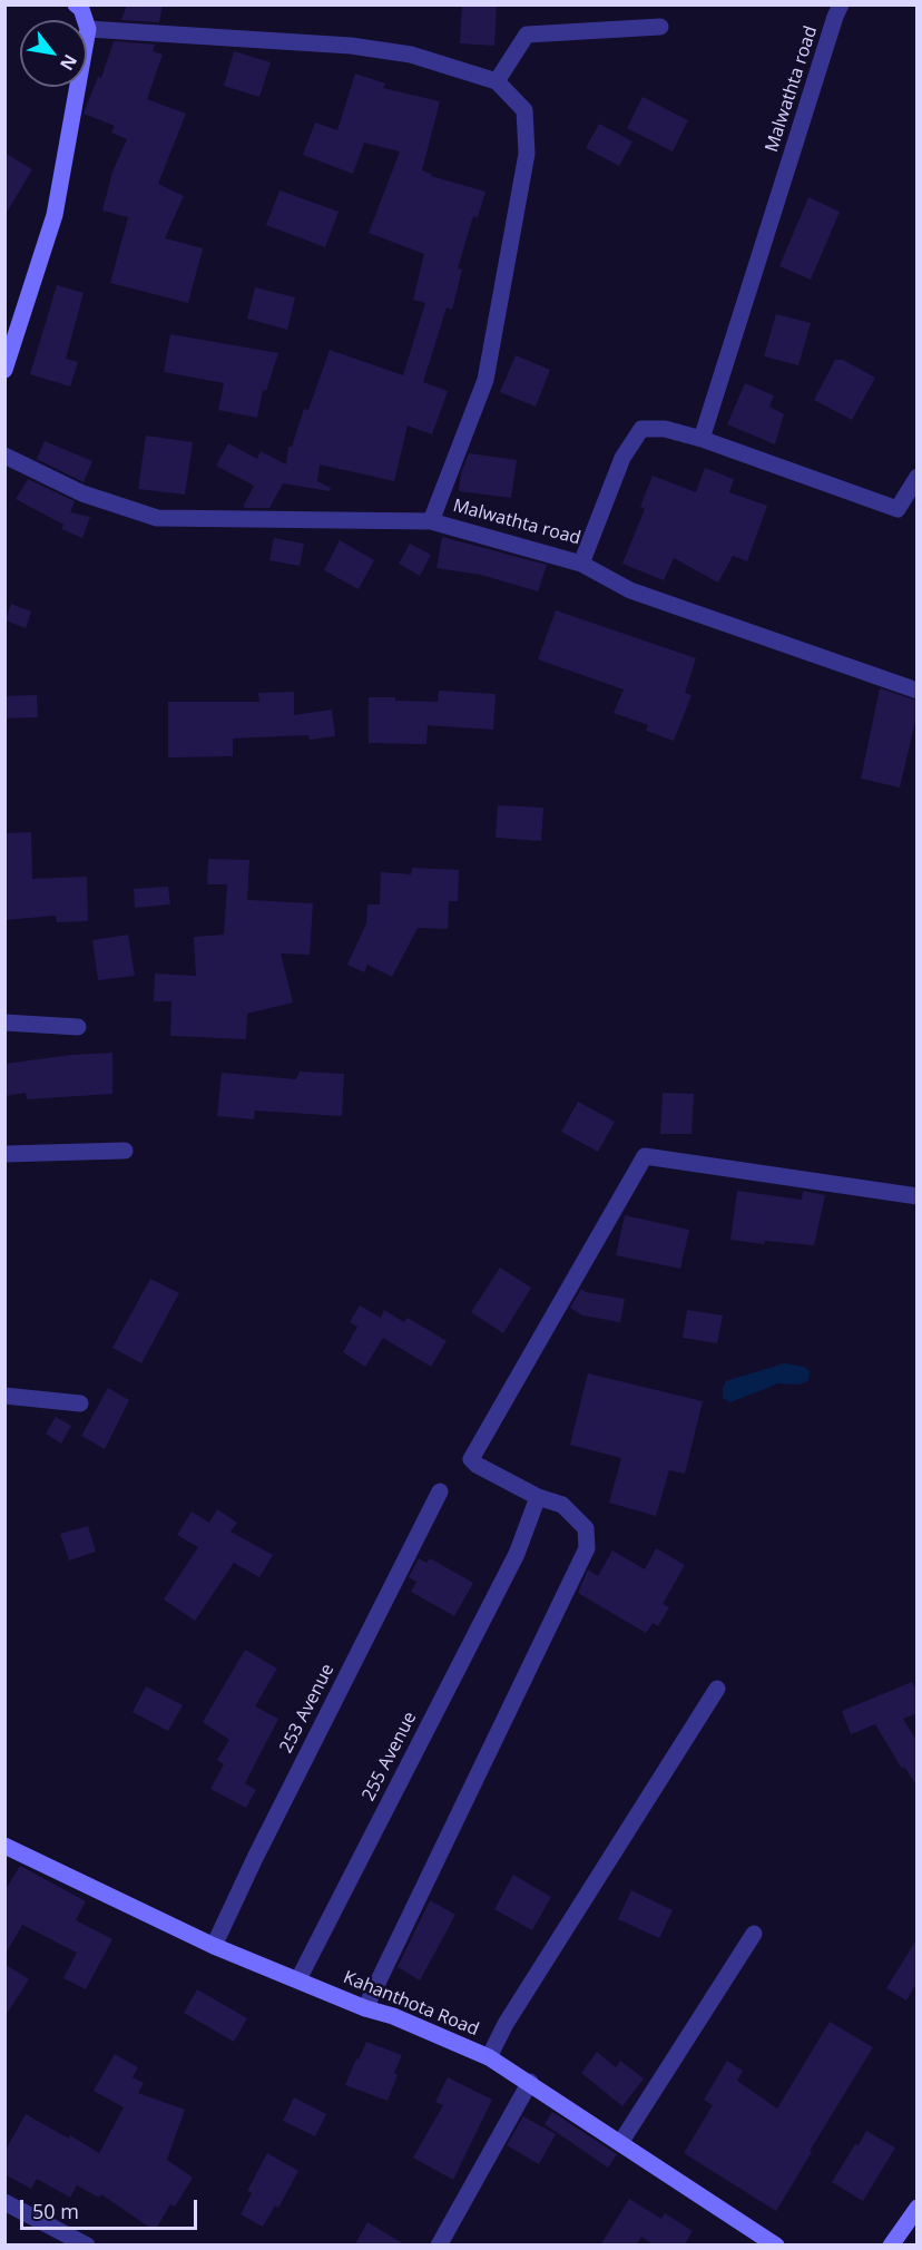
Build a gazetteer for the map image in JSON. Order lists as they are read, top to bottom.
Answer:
{
  "streets": {
    "main road": ["Kahanthota Road"],
    "street": ["Malwathta road", "253 Avenue", "255 Avenue"]
  },
  "crossings": [
    ["253 Avenue", "Kahanthota Road"],
    ["255 Avenue", "Kahanthota Road"]
  ],
  "scale_bar": "50 m",
  "north": "bottom right"
}
